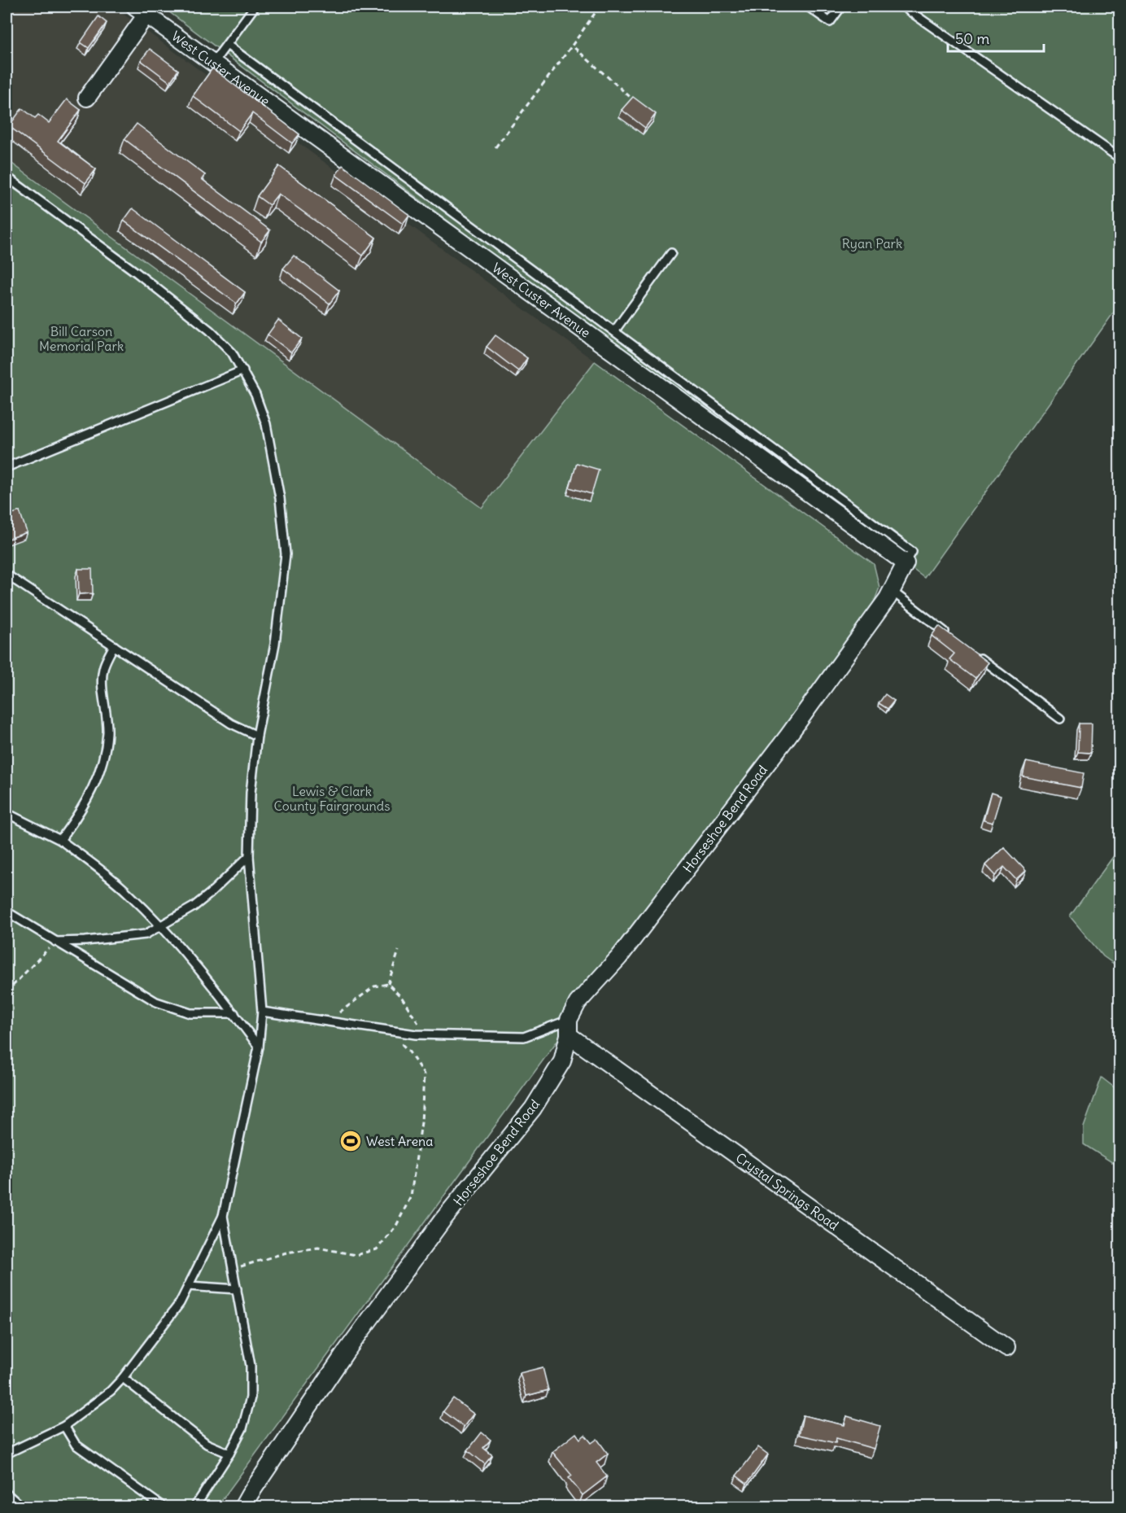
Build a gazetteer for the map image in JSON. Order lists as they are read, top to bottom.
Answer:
{
  "streets": {
    "street": ["West Custer Avenue", "Horseshoe Bend Road", "Crystal Springs Road"]
  },
  "crossings": [
    ["Horseshoe Bend Road", "Crystal Springs Road"]
  ],
  "parks": ["Ryan Park", "Bill Carson Memorial Park", "Lewis & Clark County Fairgrounds"],
  "places": {
    "sports": ["West Arena"]
  },
  "scale_bar": "50 m"
}
